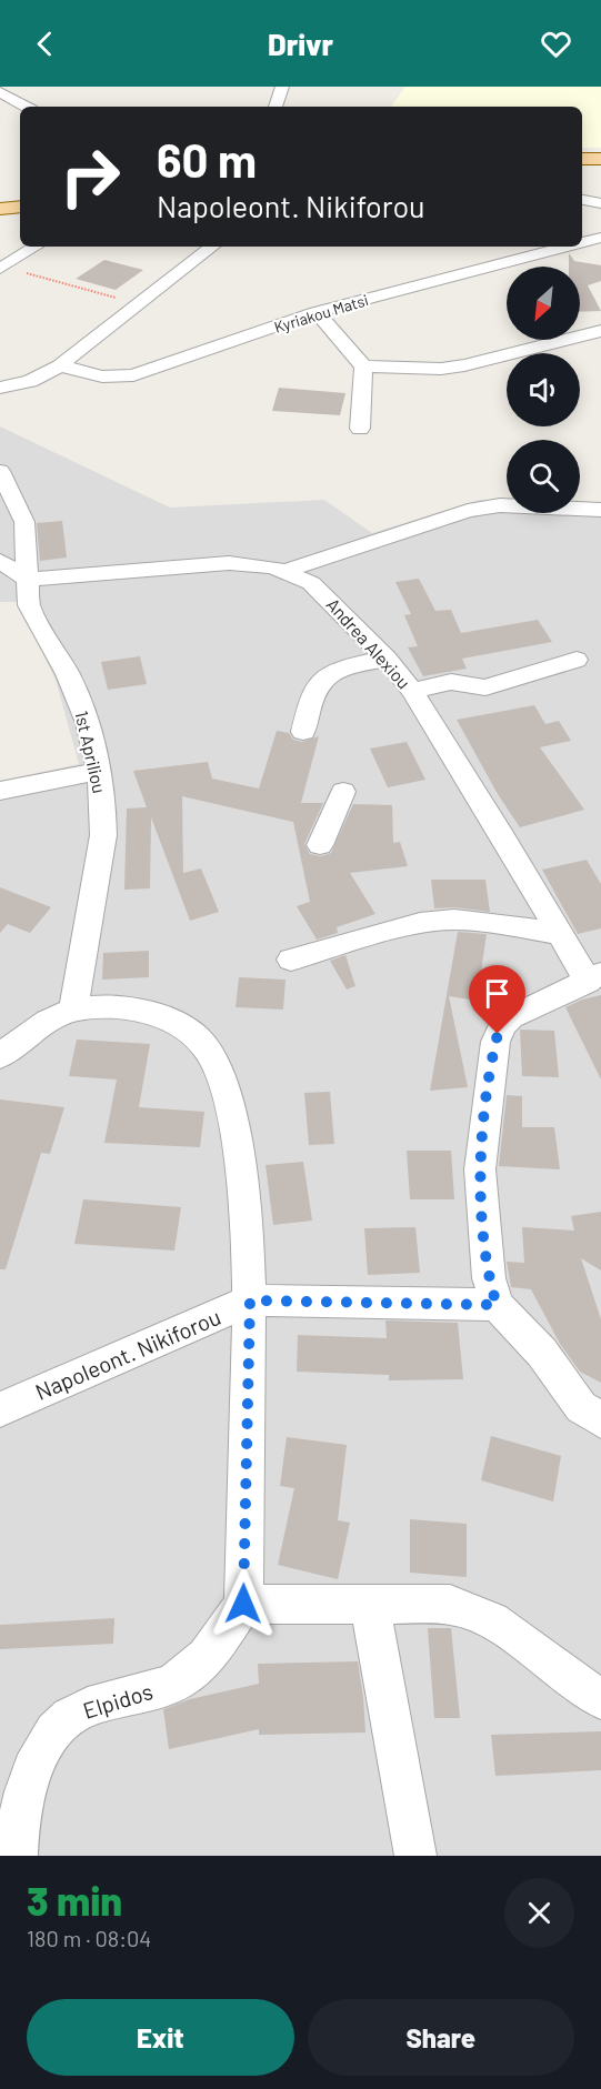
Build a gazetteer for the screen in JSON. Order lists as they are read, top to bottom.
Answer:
{
  "streets": {
    "street": [
      "Kyriakou Matsi",
      "Andrea Alexiou",
      "1st Apriliou",
      "Napoleont. Nikiforou",
      "Elpidos"
    ]
  },
  "crossings": [
    ["Andrea Alexiou", "1st Apriliou"]
  ],
  "north": "bottom left",
  "page": {
    "header": "Drivr",
    "turn": ["60 m", "Napoleont. Nikiforou"],
    "heading": ["3 min", "180 m · 08:04"],
    "buttons": ["Exit", "Share"]
  }
}
